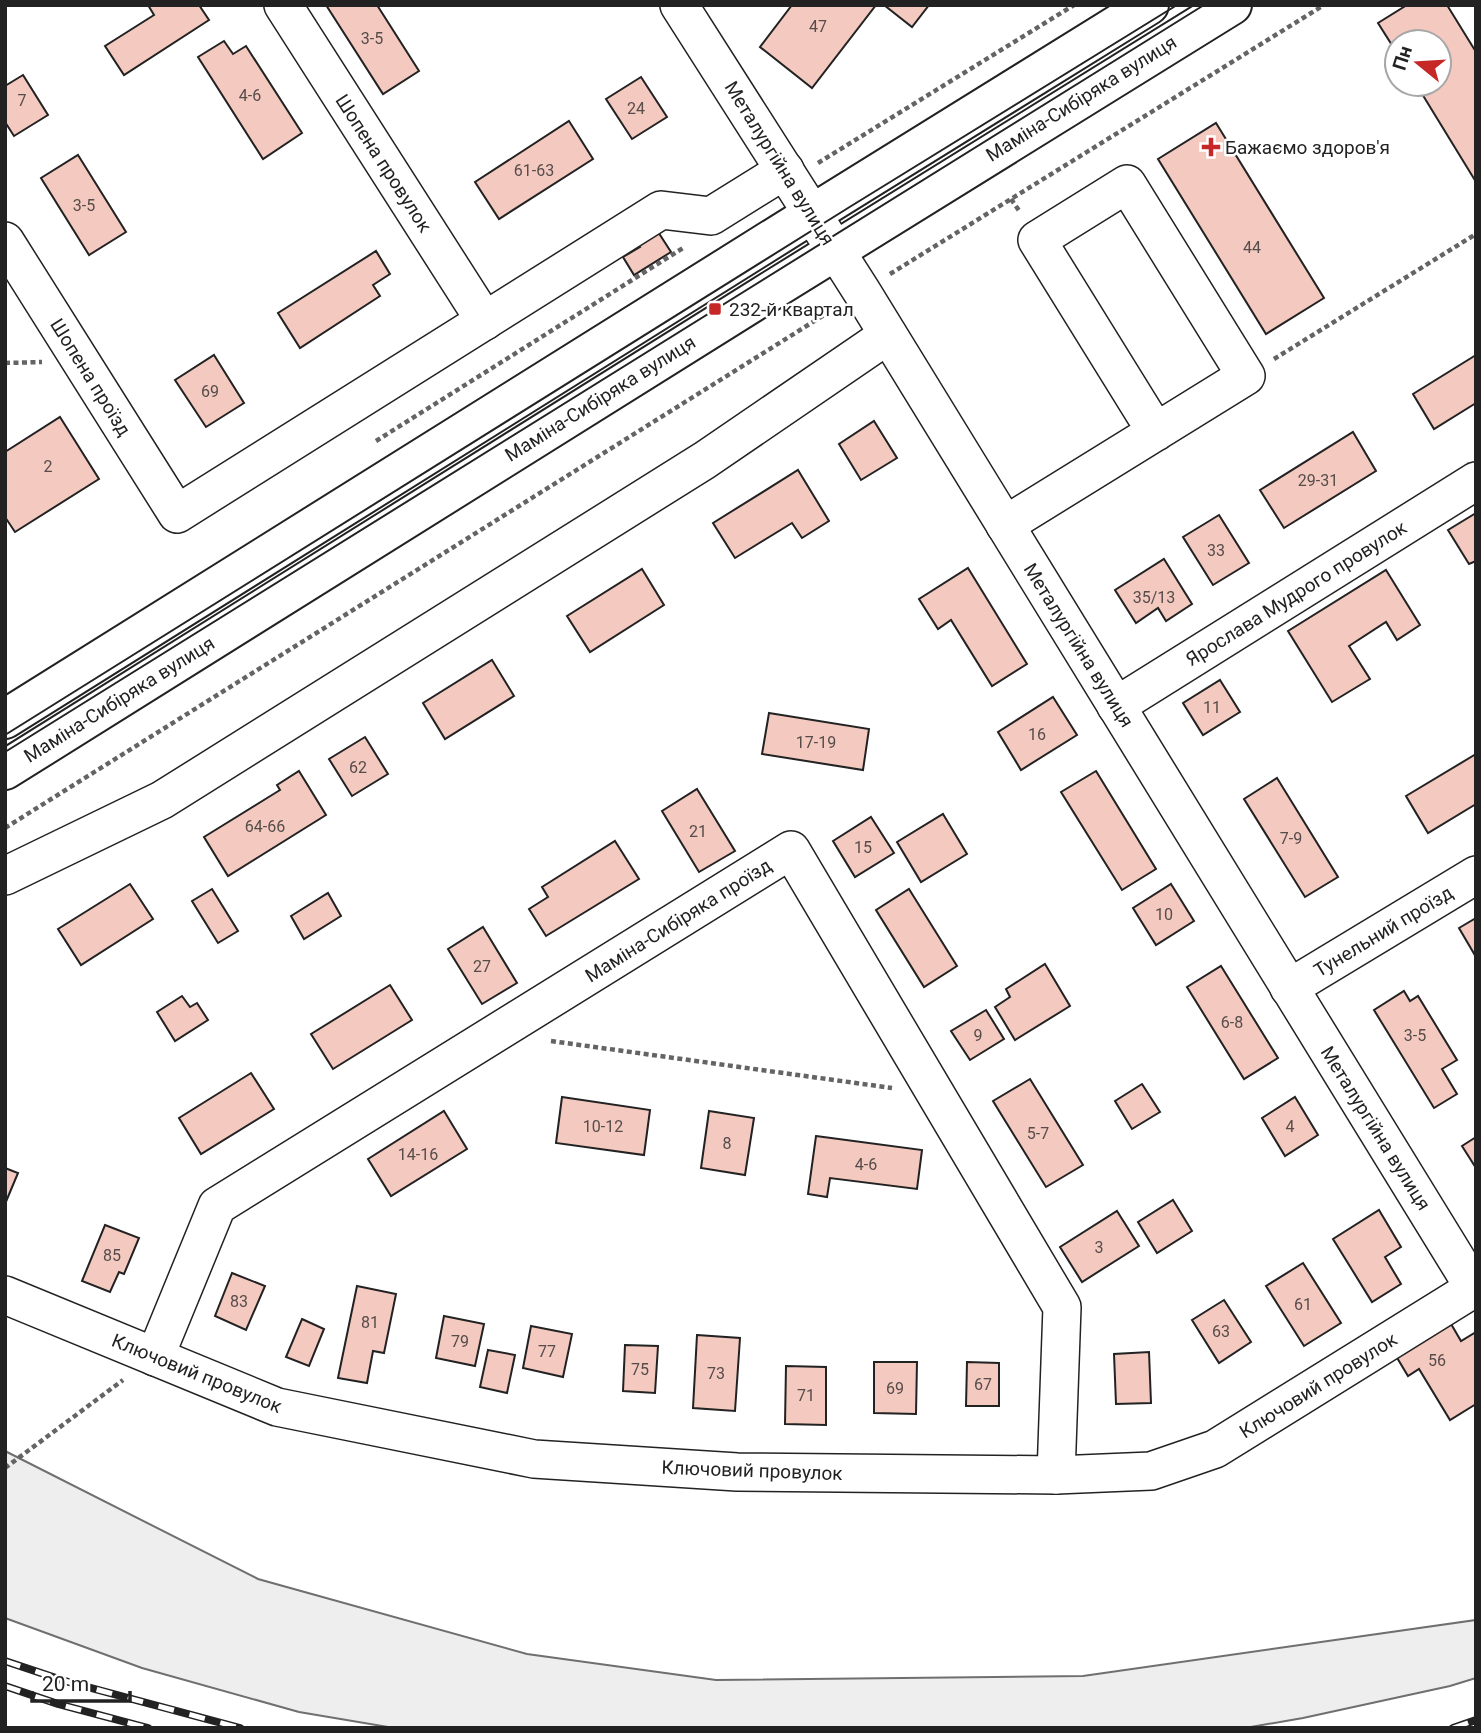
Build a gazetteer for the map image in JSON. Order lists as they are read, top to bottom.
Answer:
{
  "streets": {
    "main road": ["Маміна-Сибіряка вулиця"],
    "street": [
      "Шопена провулок",
      "Металургійна вулиця",
      "Шопена проїзд",
      "Ярослава Мудрого провулок",
      "Маміна-Сибіряка проїзд",
      "Тунельний проїзд",
      "Ключовий провулок"
    ]
  },
  "crossings": [
    ["Маміна-Сибіряка вулиця", "Металургійна вулиця"],
    ["Шопена провулок", "Шопена проїзд"],
    ["Металургійна вулиця", "Ярослава Мудрого провулок"],
    ["Металургійна вулиця", "Тунельний проїзд"],
    ["Металургійна вулиця", "Ключовий провулок"],
    ["Маміна-Сибіряка проїзд", "Ключовий провулок"]
  ],
  "places": {
    "health": ["Бажаємо здоров'я"],
    "transit": ["232-й квартал"]
  },
  "house_numbers": [
    "47",
    "3-5",
    "4-6",
    "7",
    "24",
    "61-63",
    "3-5",
    "44",
    "69",
    "2",
    "29-31",
    "33",
    "35/13",
    "11",
    "16",
    "17-19",
    "62",
    "64-66",
    "21",
    "7-9",
    "15",
    "10",
    "27",
    "6-8",
    "9",
    "3-5",
    "10-12",
    "4",
    "5-7",
    "8",
    "14-16",
    "4-6",
    "3",
    "85",
    "83",
    "61",
    "81",
    "63",
    "79",
    "77",
    "56",
    "75",
    "73",
    "67",
    "69",
    "71"
  ],
  "scale_bar": "20 m",
  "north": "left"
}
